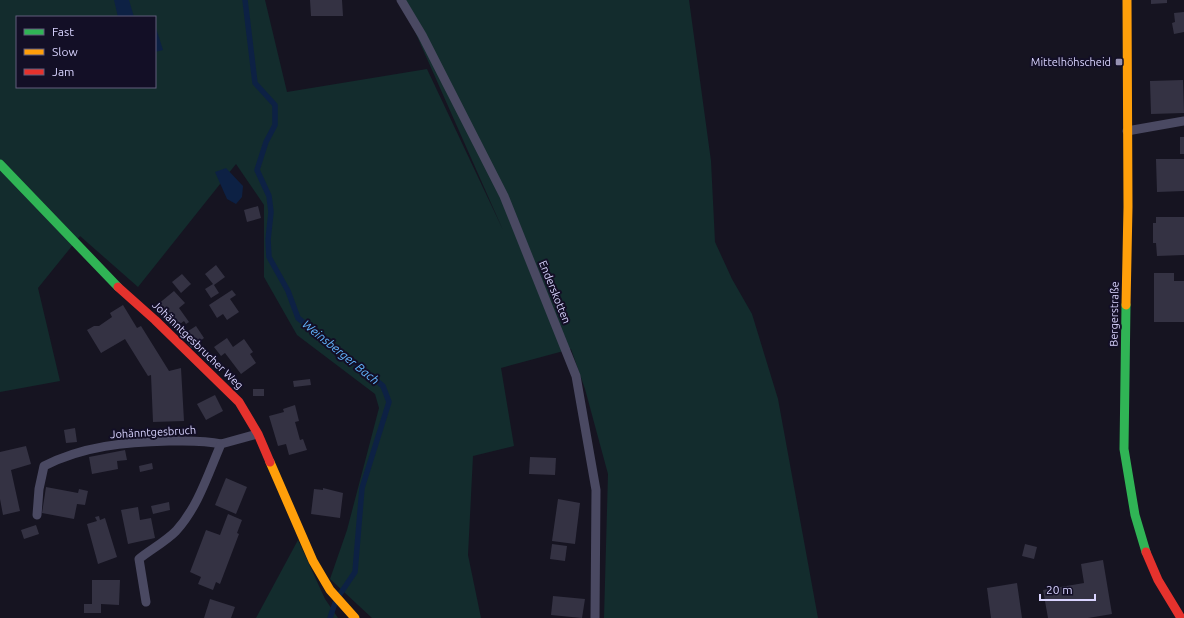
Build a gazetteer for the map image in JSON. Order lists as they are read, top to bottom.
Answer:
{
  "streets": {
    "street": ["Bergerstraße", "Johänntgesbrucher Weg"],
    "lane": ["Enderskotten", "Johänntgesbruch"]
  },
  "crossings": [
    ["Johänntgesbrucher Weg", "Johänntgesbruch"]
  ],
  "water": ["Weinsberger Bach"],
  "places": {
    "transit": ["Mittelhöhscheid"]
  },
  "legend": ["Fast", "Slow", "Jam"],
  "scale_bar": "20 m"
}
